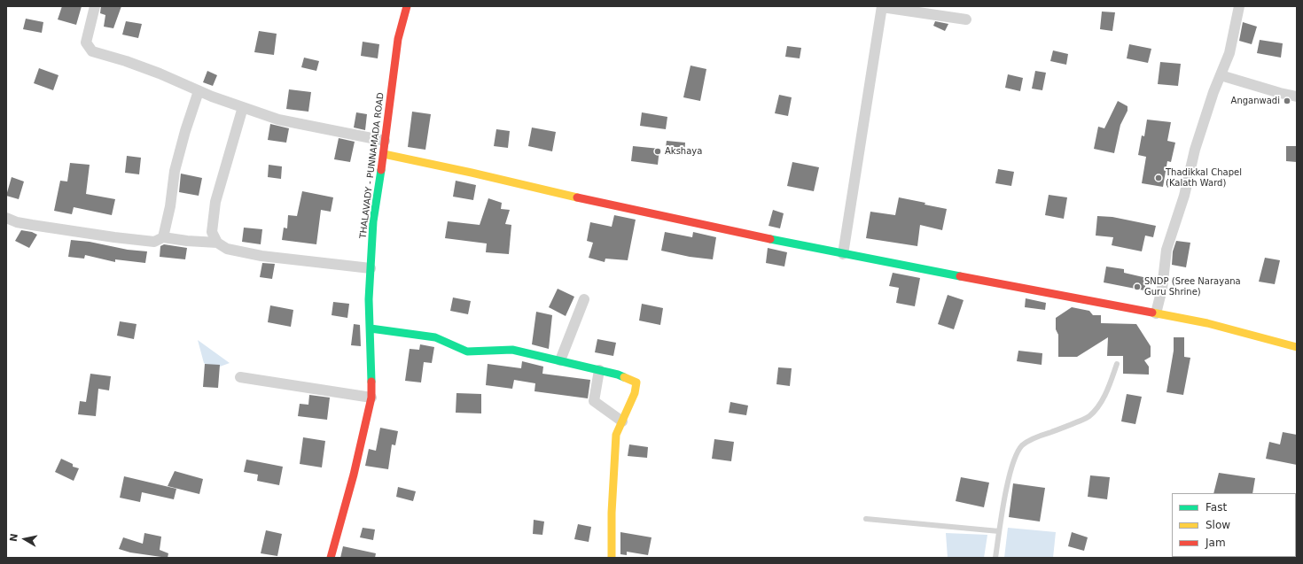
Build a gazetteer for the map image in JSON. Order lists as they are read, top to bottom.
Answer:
{
  "streets": {
    "street": ["THALAVADY - PUNNAMADA ROAD"]
  },
  "places": [
    "Anganwadi",
    "Akshaya",
    "Thadikkal Chapel (Kalath Ward)",
    "SNDP (Sree Narayana Guru Shrine)"
  ],
  "legend": ["Fast", "Slow", "Jam"],
  "north": "left"
}
